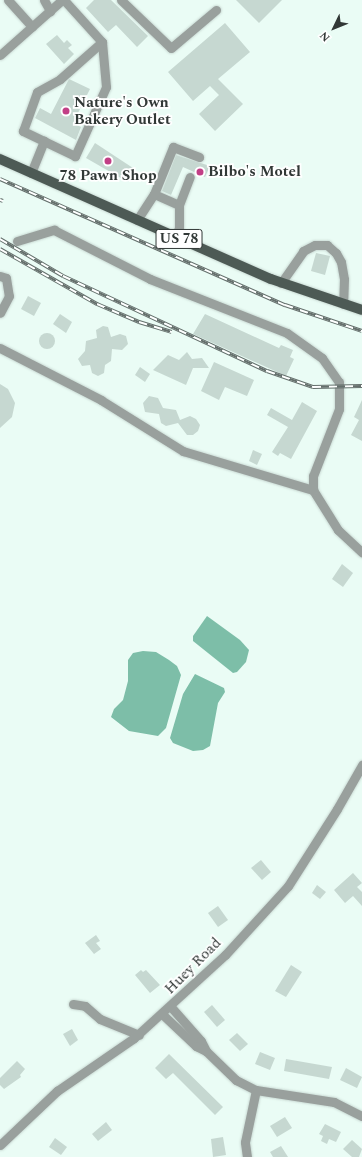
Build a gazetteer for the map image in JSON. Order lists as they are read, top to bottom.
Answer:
{
  "streets": {
    "main road": ["US 78"],
    "street": ["Huey Road"]
  },
  "places": ["Nature's Own Bakery Outlet", "78 Pawn Shop", "Bilbo's Motel"],
  "north": "bottom left"
}
